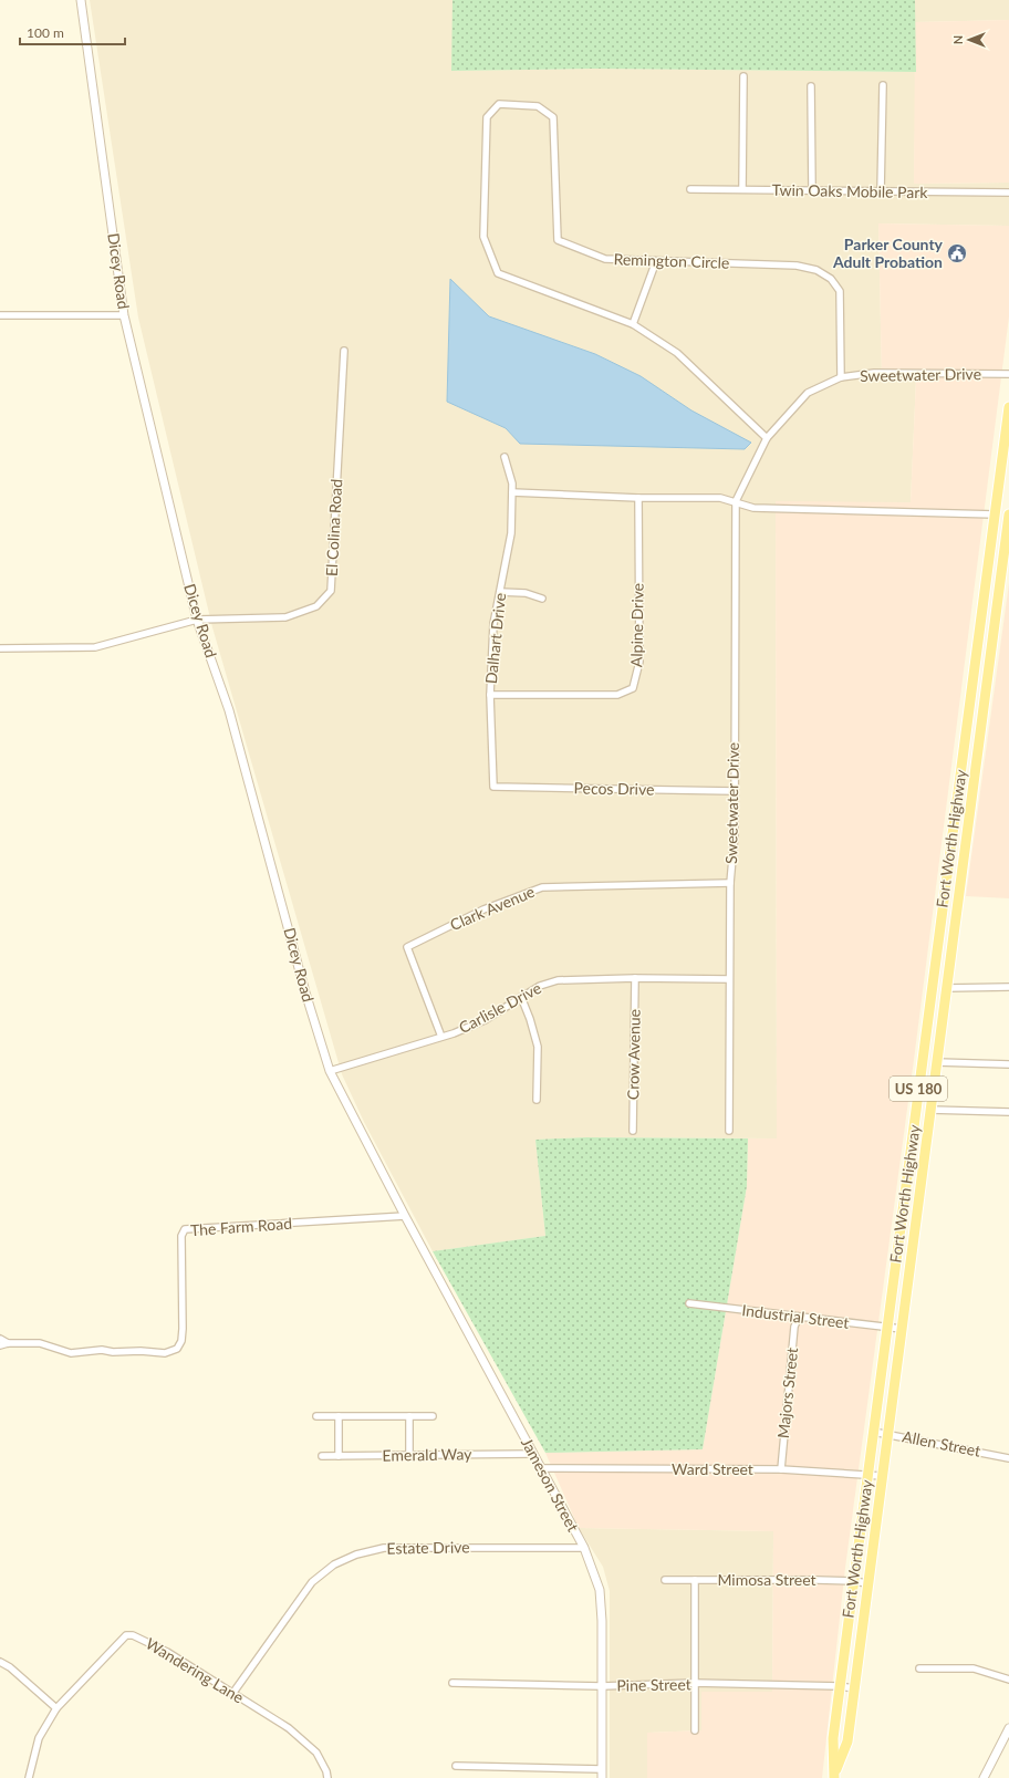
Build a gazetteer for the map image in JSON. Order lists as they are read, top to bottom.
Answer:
{
  "streets": {
    "main road": ["Fort Worth Highway", "US 180"],
    "street": [
      "Twin Oaks Mobile Park",
      "Remington Circle",
      "Dicey Road",
      "Sweetwater Drive",
      "El Colina Road",
      "Alpine Drive",
      "Dalhart Drive",
      "Pecos Drive",
      "Clark Avenue",
      "Carlisle Drive",
      "Crow Avenue",
      "The Farm Road",
      "Industrial Street",
      "Majors Street",
      "Allen Street",
      "Emerald Way",
      "Ward Street",
      "Jameson Street",
      "Estate Drive",
      "Mimosa Street",
      "Wandering Lane",
      "Pine Street"
    ]
  },
  "crossings": [
    ["Remington Circle", "Sweetwater Drive"],
    ["Dicey Road", "El Colina Road"],
    ["Dicey Road", "Carlisle Drive"],
    ["Dicey Road", "The Farm Road"],
    ["Dicey Road", "Jameson Street"],
    ["Sweetwater Drive", "Pecos Drive"],
    ["Sweetwater Drive", "Clark Avenue"],
    ["Sweetwater Drive", "Carlisle Drive"],
    ["Alpine Drive", "Dalhart Drive"],
    ["Dalhart Drive", "Pecos Drive"],
    ["Fort Worth Highway", "Industrial Street"],
    ["Fort Worth Highway", "Allen Street"],
    ["Fort Worth Highway", "Ward Street"],
    ["Fort Worth Highway", "Mimosa Street"],
    ["Fort Worth Highway", "Pine Street"],
    ["Clark Avenue", "Carlisle Drive"],
    ["Carlisle Drive", "Crow Avenue"],
    ["The Farm Road", "Jameson Street"],
    ["Industrial Street", "Majors Street"],
    ["Majors Street", "Ward Street"],
    ["Emerald Way", "Jameson Street"],
    ["Ward Street", "Jameson Street"],
    ["Jameson Street", "Estate Drive"],
    ["Jameson Street", "Pine Street"],
    ["Estate Drive", "Wandering Lane"]
  ],
  "places": {
    "public building": ["Parker County Adult Probation"]
  },
  "scale_bar": "100 m",
  "north": "left"
}
